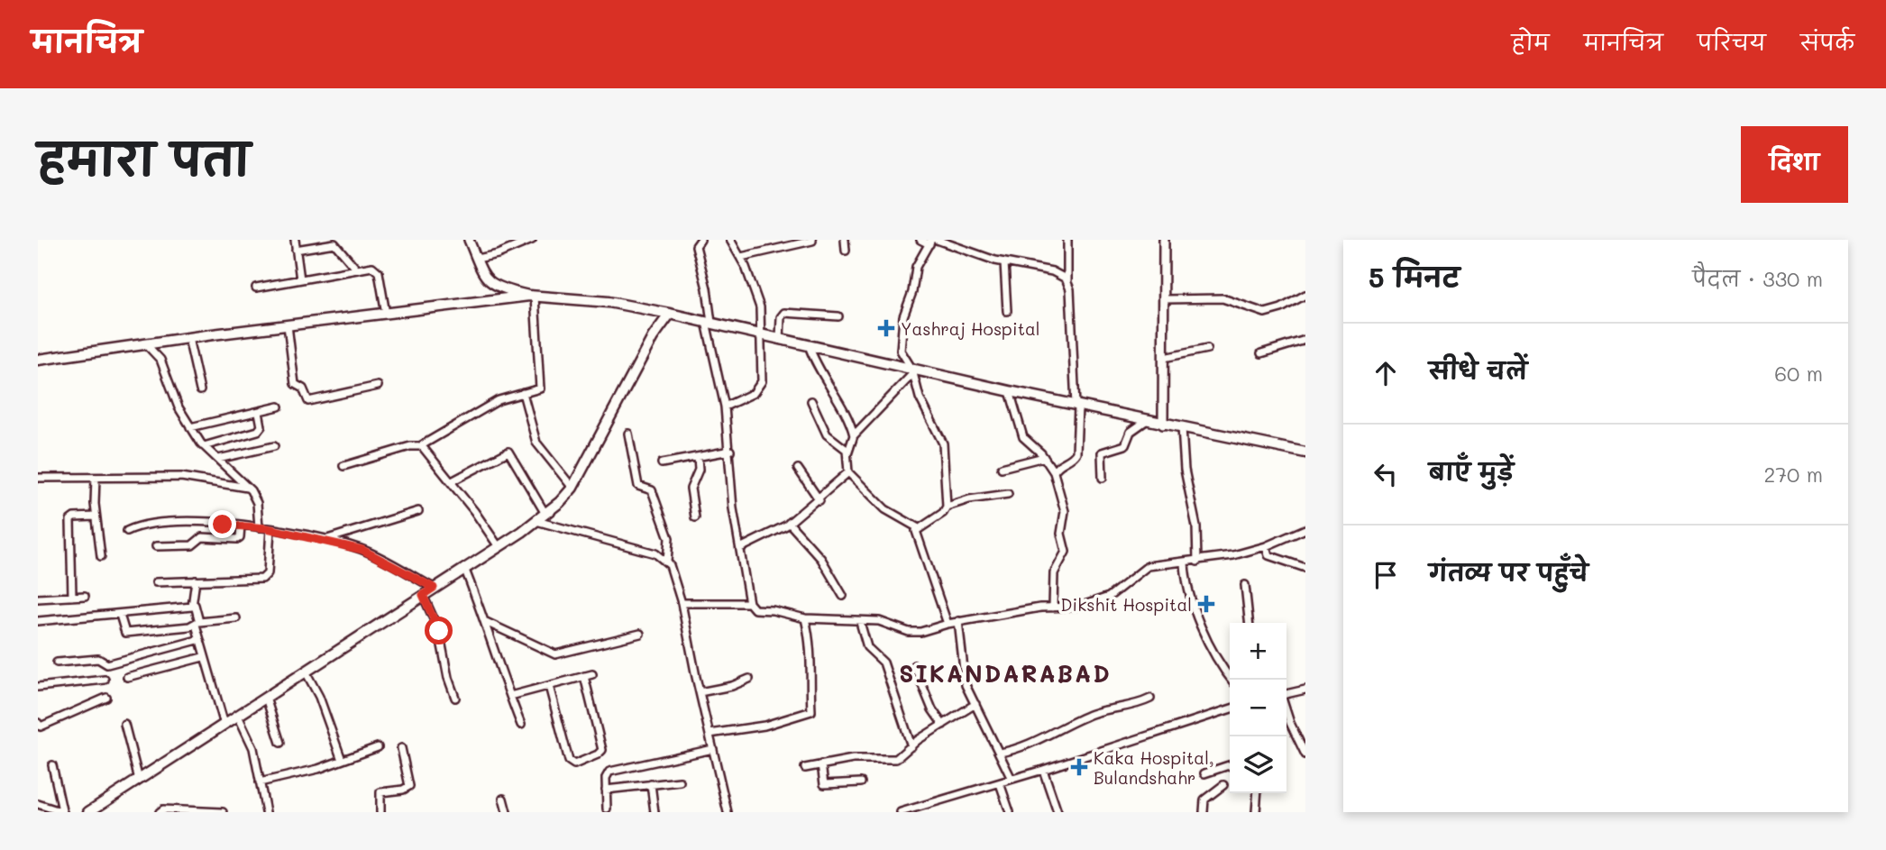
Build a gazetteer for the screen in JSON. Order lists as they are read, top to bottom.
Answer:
{
  "districts": ["SIKANDARABAD"],
  "places": {
    "health": ["Yashraj Hospital", "Dikshit Hospital", "Kaka Hospital, Bulandshahr"]
  },
  "page": {
    "header": "मानचित्र",
    "nav": [
      "होम",
      "मानचित्र",
      "परिचय",
      "संपर्क"
    ],
    "title": "हमारा पता",
    "buttons": "दिशा",
    "heading": ["5 मिनट", "पैदल · 330 m"],
    "list": [
      ["सीधे चलें", "60 m"],
      ["बाएँ मुड़ें", "270 m"],
      "गंतव्य पर पहुँचे"
    ],
    "map_buttons": ["+", "−"]
  }
}
